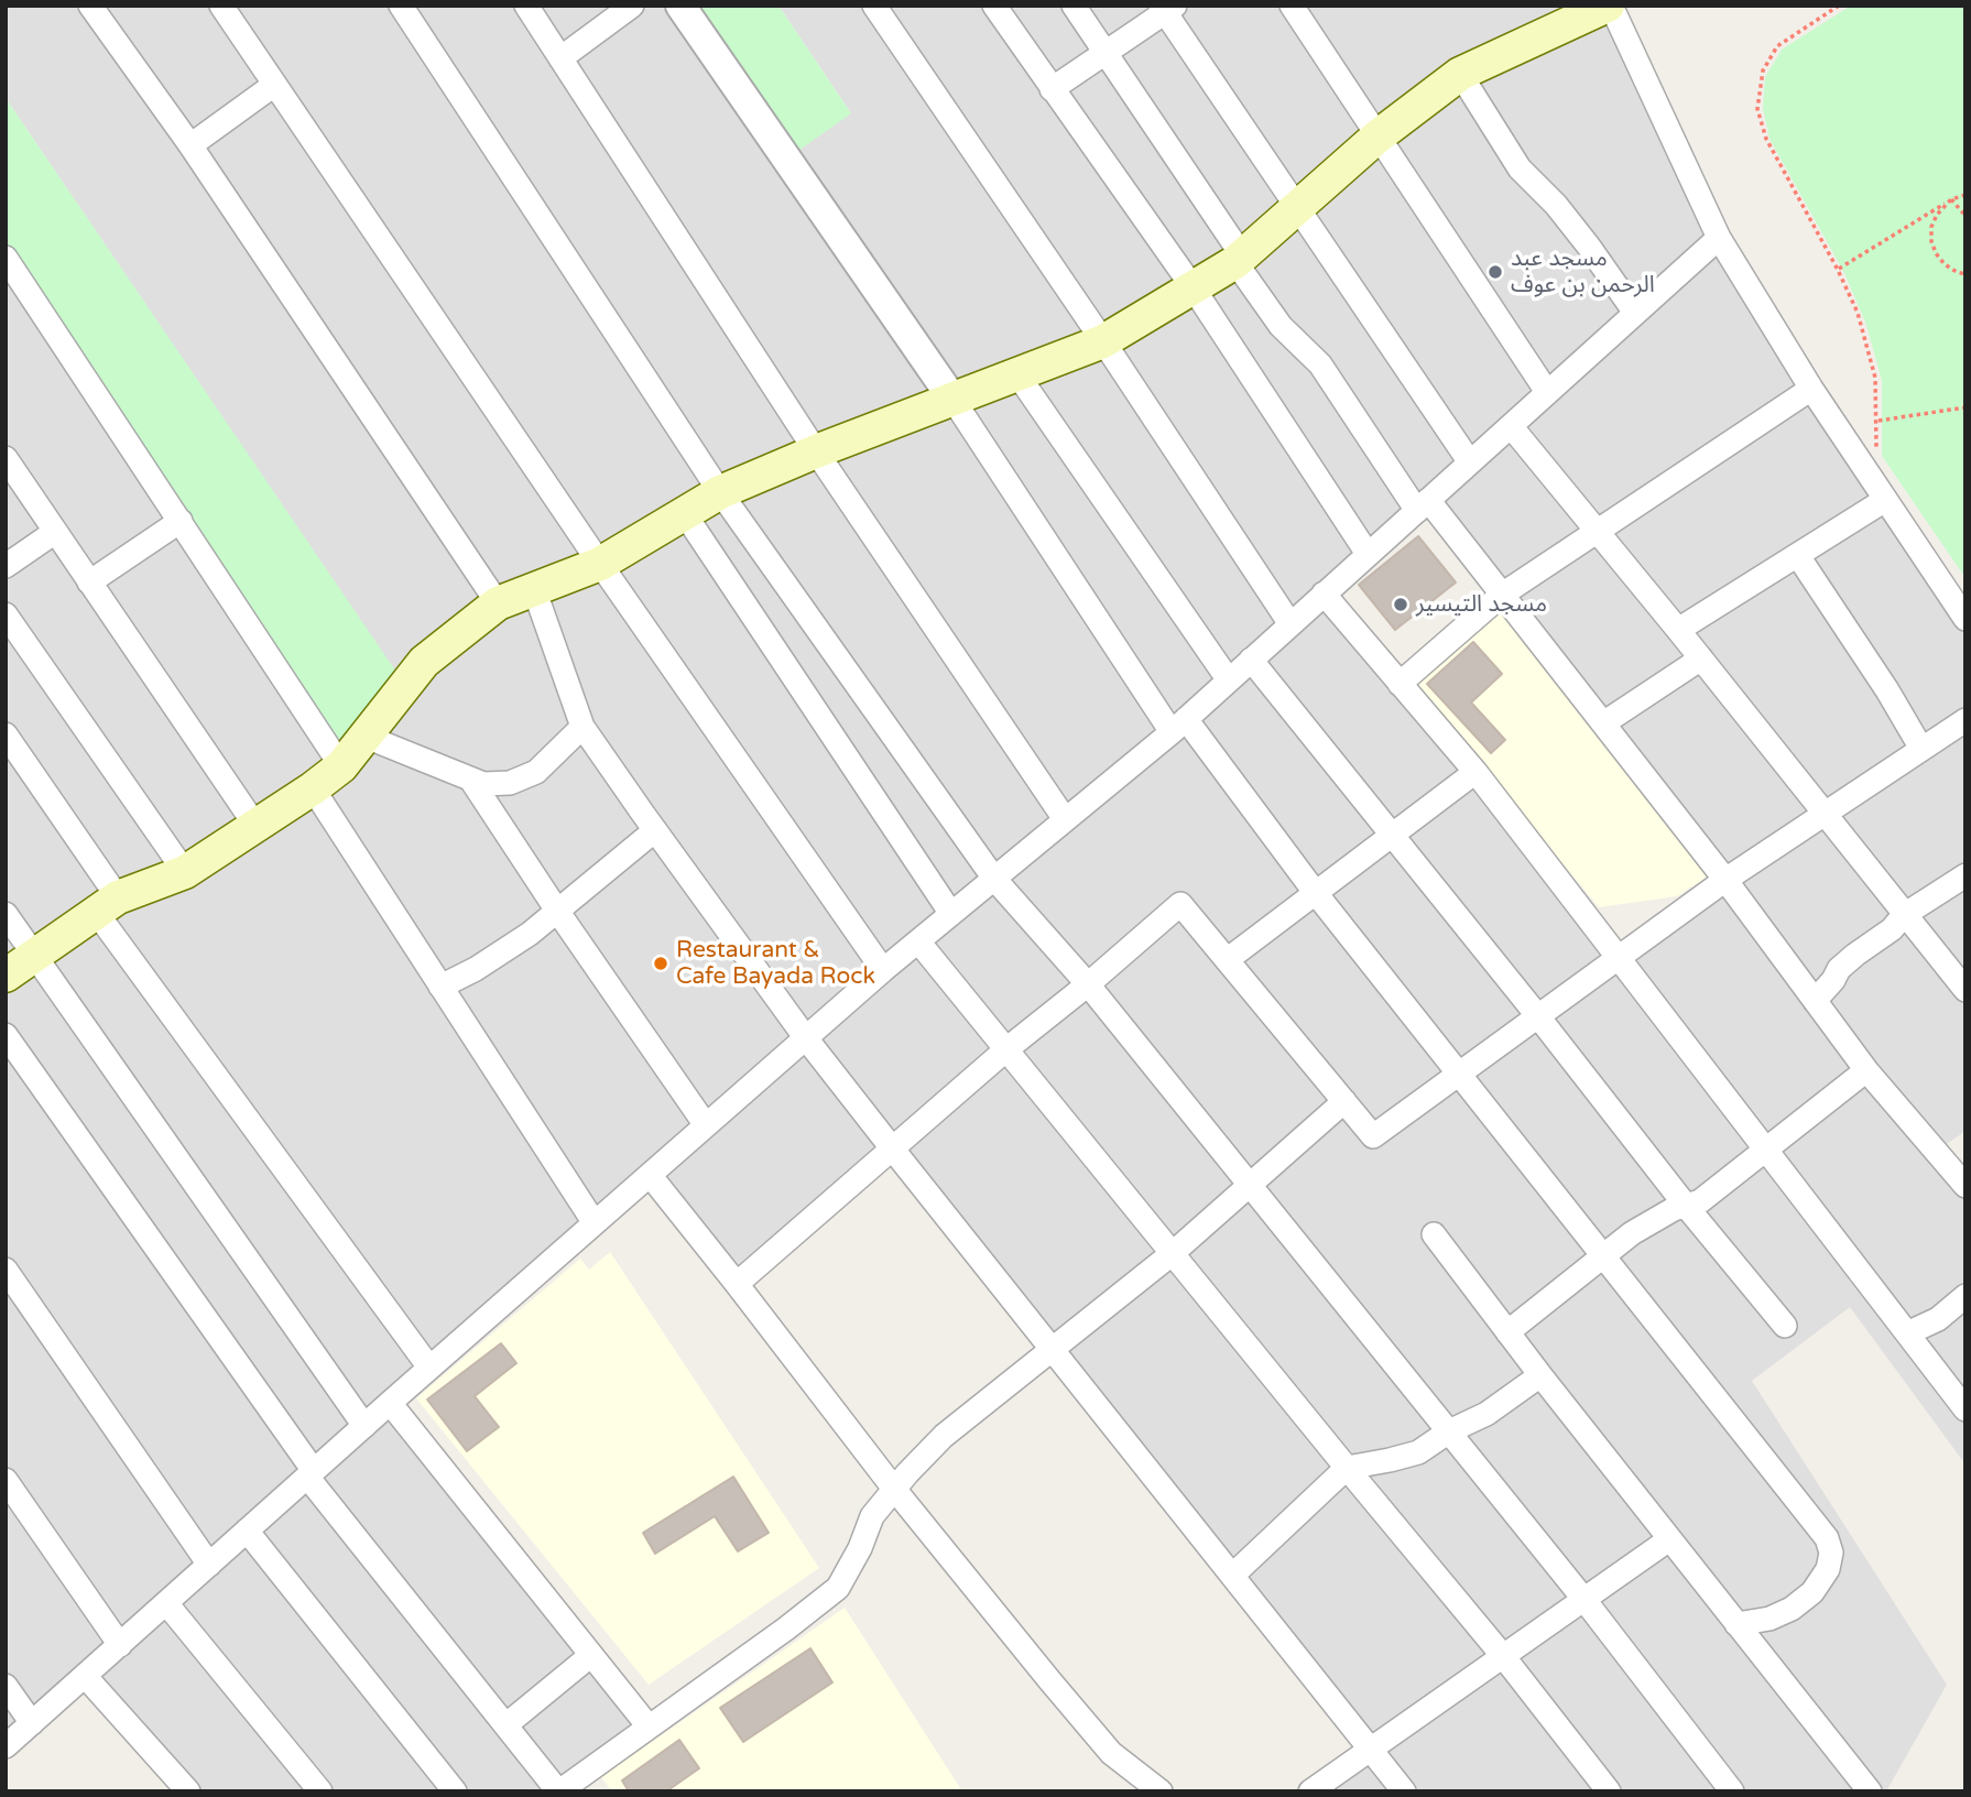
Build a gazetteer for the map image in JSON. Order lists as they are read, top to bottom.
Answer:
{
  "places": ["مسجد عبد الرحمن بن عوف", "مسجد التيسير", "Restaurant & Cafe Bayada Rock"]
}
